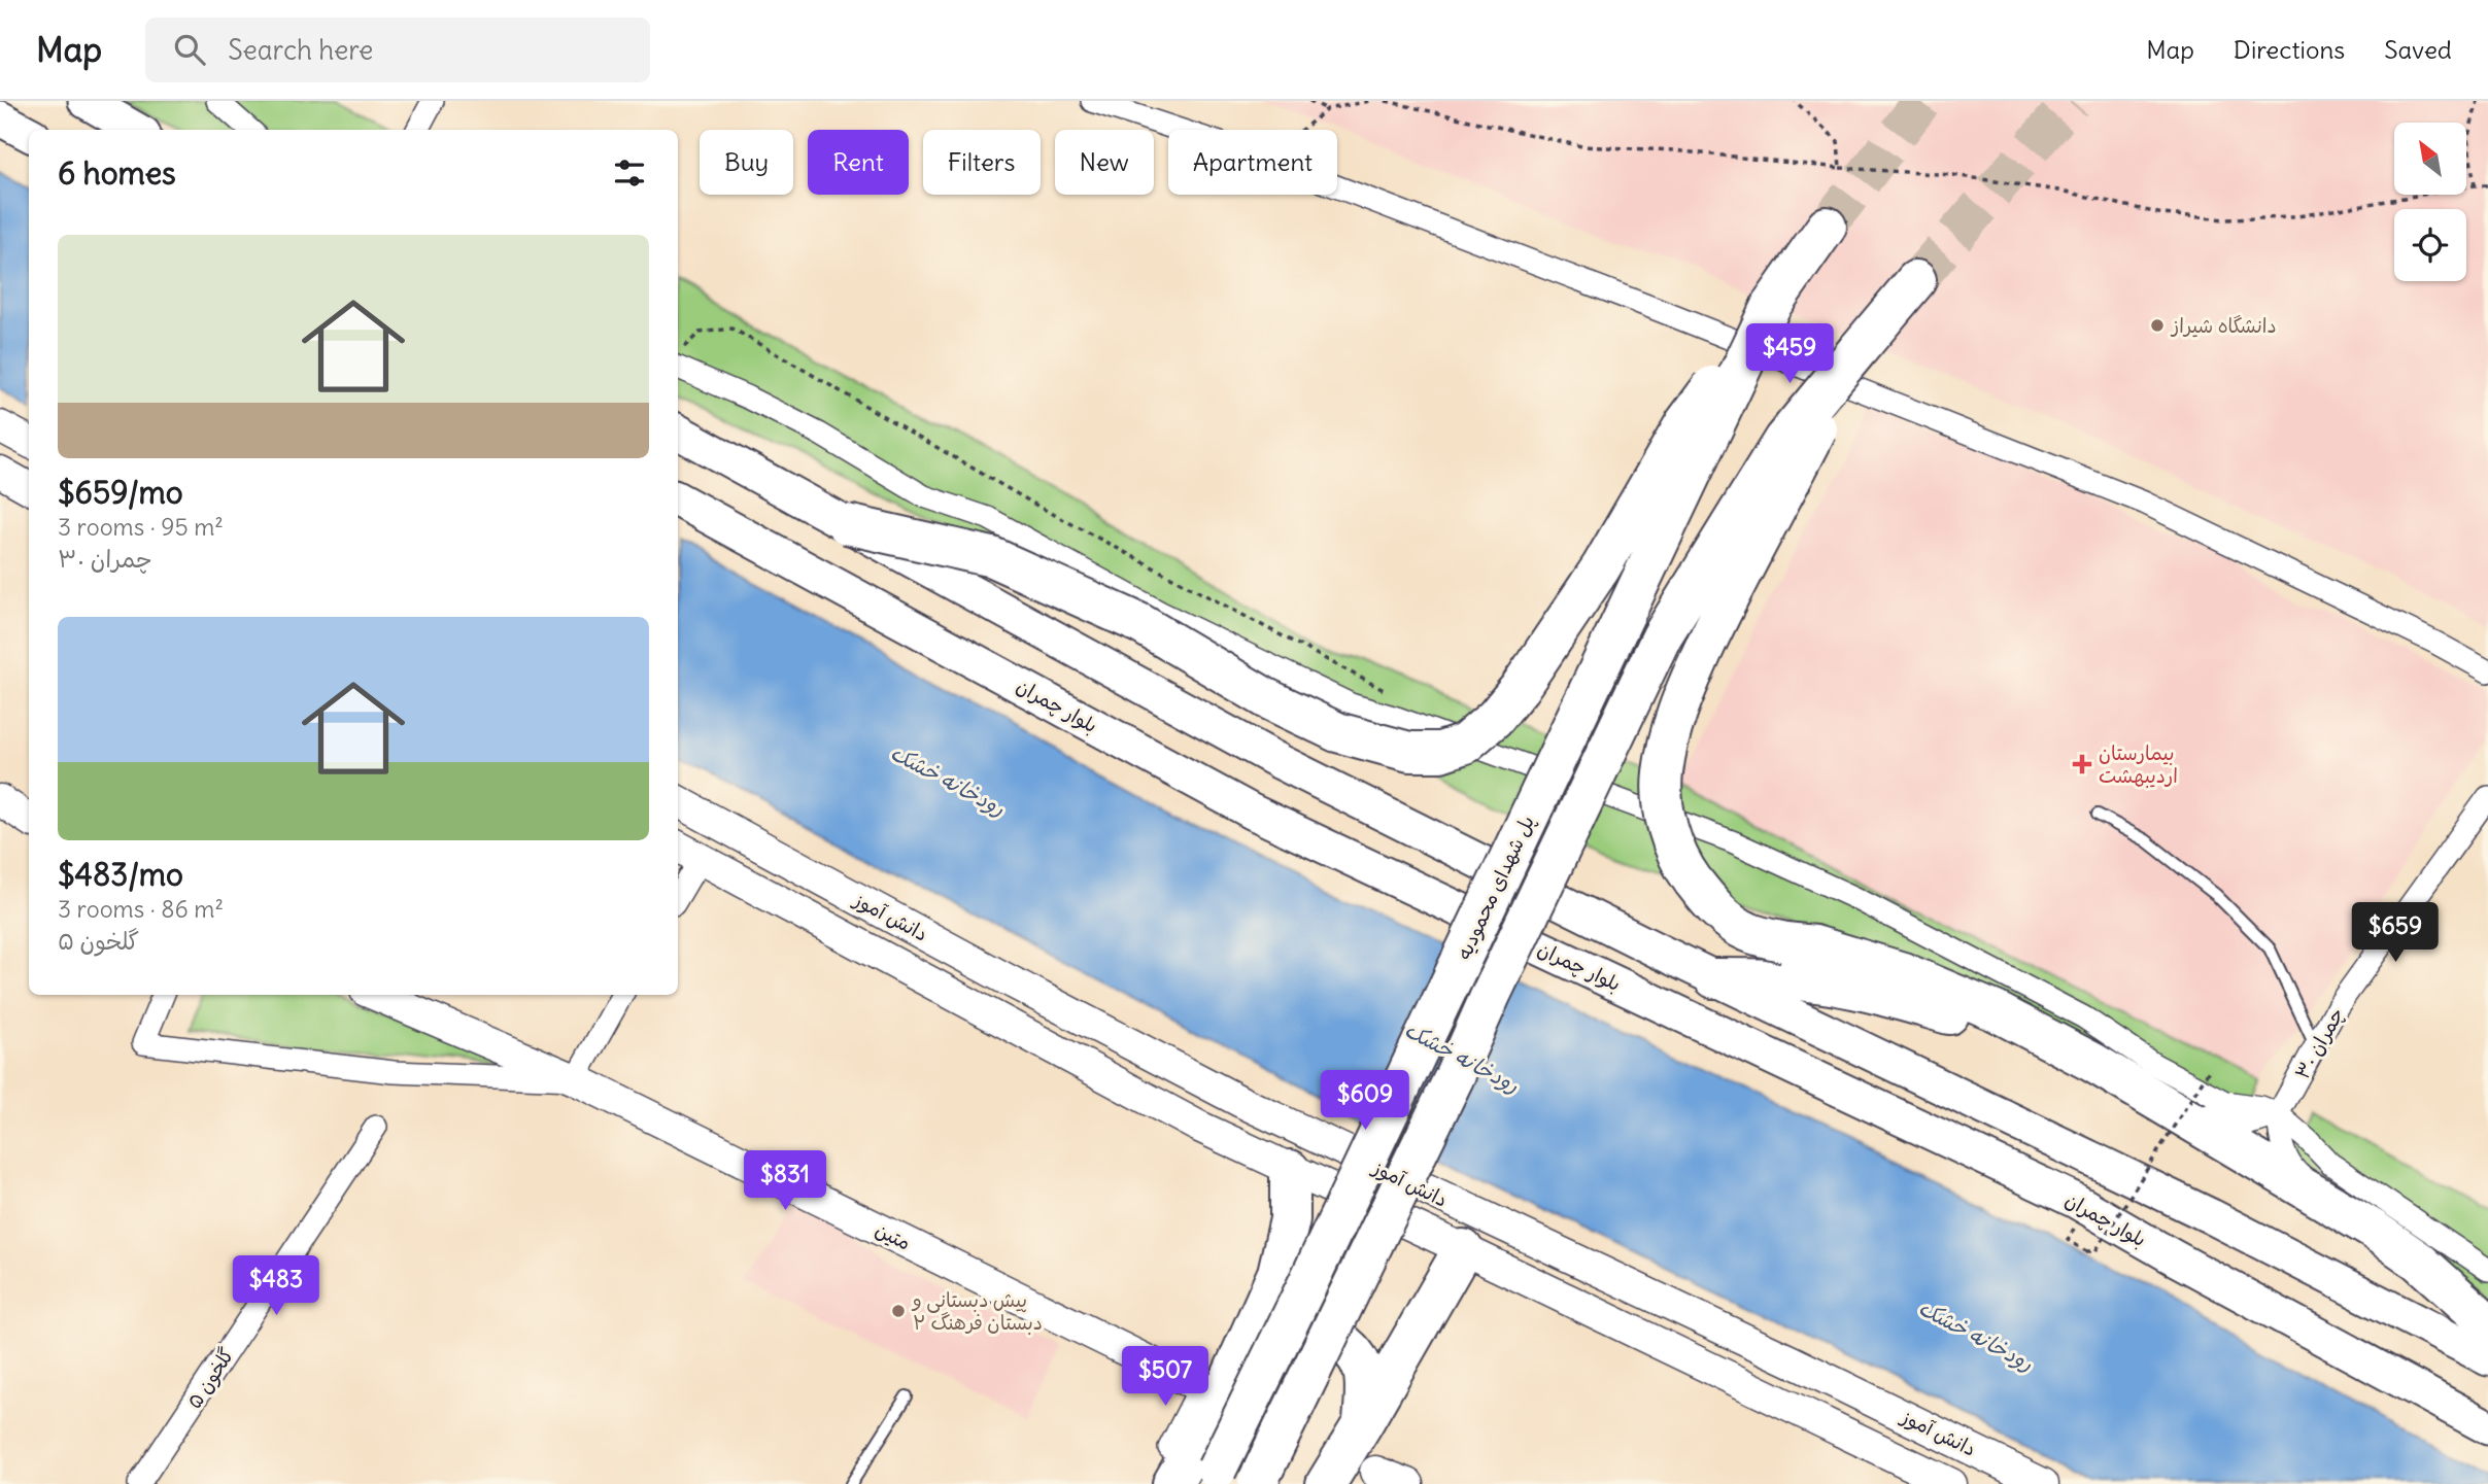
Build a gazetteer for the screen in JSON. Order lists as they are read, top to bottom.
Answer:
{
  "streets": {
    "highway": ["پل شهدای محمودیه"],
    "main road": ["بلوار چمران", "دانش آموز", "متین"],
    "street": ["۳۰ چمران", "۵ گلخون"]
  },
  "water": ["رودخانه خشک"],
  "places": {
    "other": ["دانشگاه شیراز", "پیش دبستانی و دبستان فرهنگ ۲"],
    "health": ["بیمارستان اردیبهشت"]
  },
  "north": "top left",
  "page": {
    "header": "Map",
    "search": "Search here",
    "nav": ["Map", "Directions", "Saved"],
    "chip": [
      "Buy",
      "Rent",
      "Filters",
      "New",
      "Apartment"
    ],
    "heading": "6 homes",
    "list": [
      {
        "name": "$659/mo",
        "note": "3 rooms · 95 m² · ۳۰ چمران"
      },
      {
        "name": "$483/mo",
        "note": "3 rooms · 86 m² · ۵ گلخون"
      }
    ],
    "price": [
      "$459",
      "$659",
      "$609",
      "$831",
      "$483",
      "$507"
    ]
  }
}
